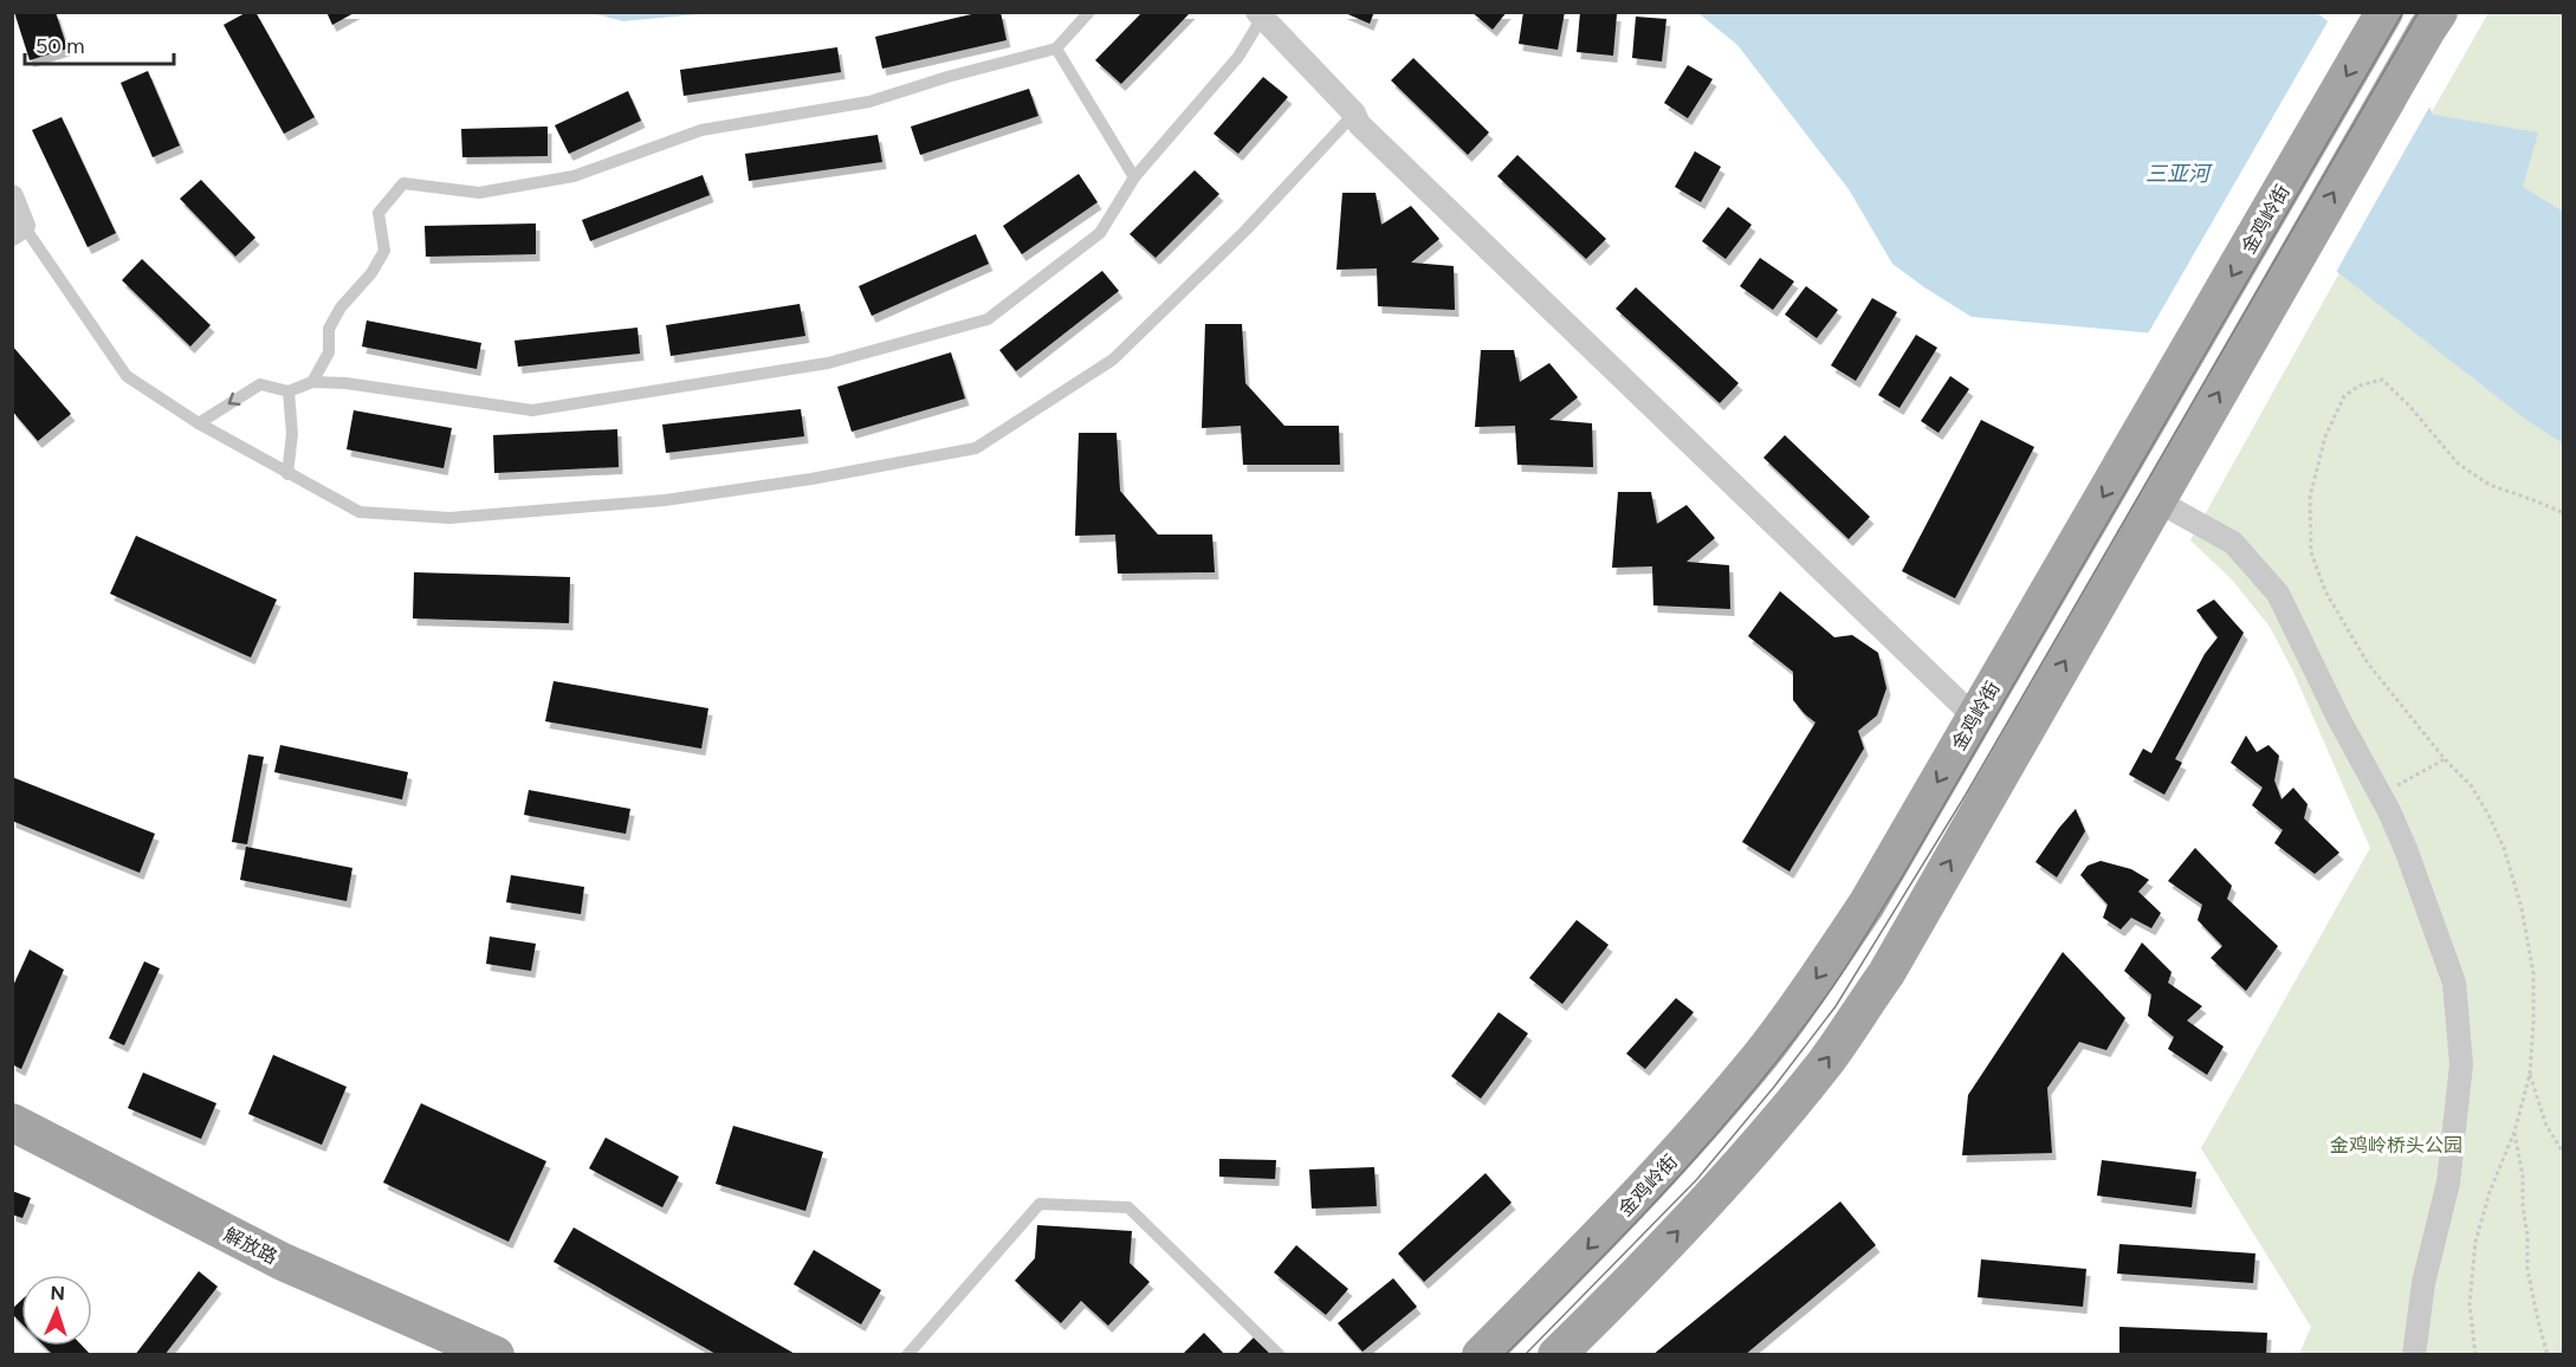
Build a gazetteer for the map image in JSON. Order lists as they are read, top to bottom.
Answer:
{
  "streets": {
    "main road": ["金鸡岭街", "解放路"]
  },
  "water": ["三亚河"],
  "parks": ["金鸡岭桥头公园"],
  "scale_bar": "50 m",
  "north": "top"
}
